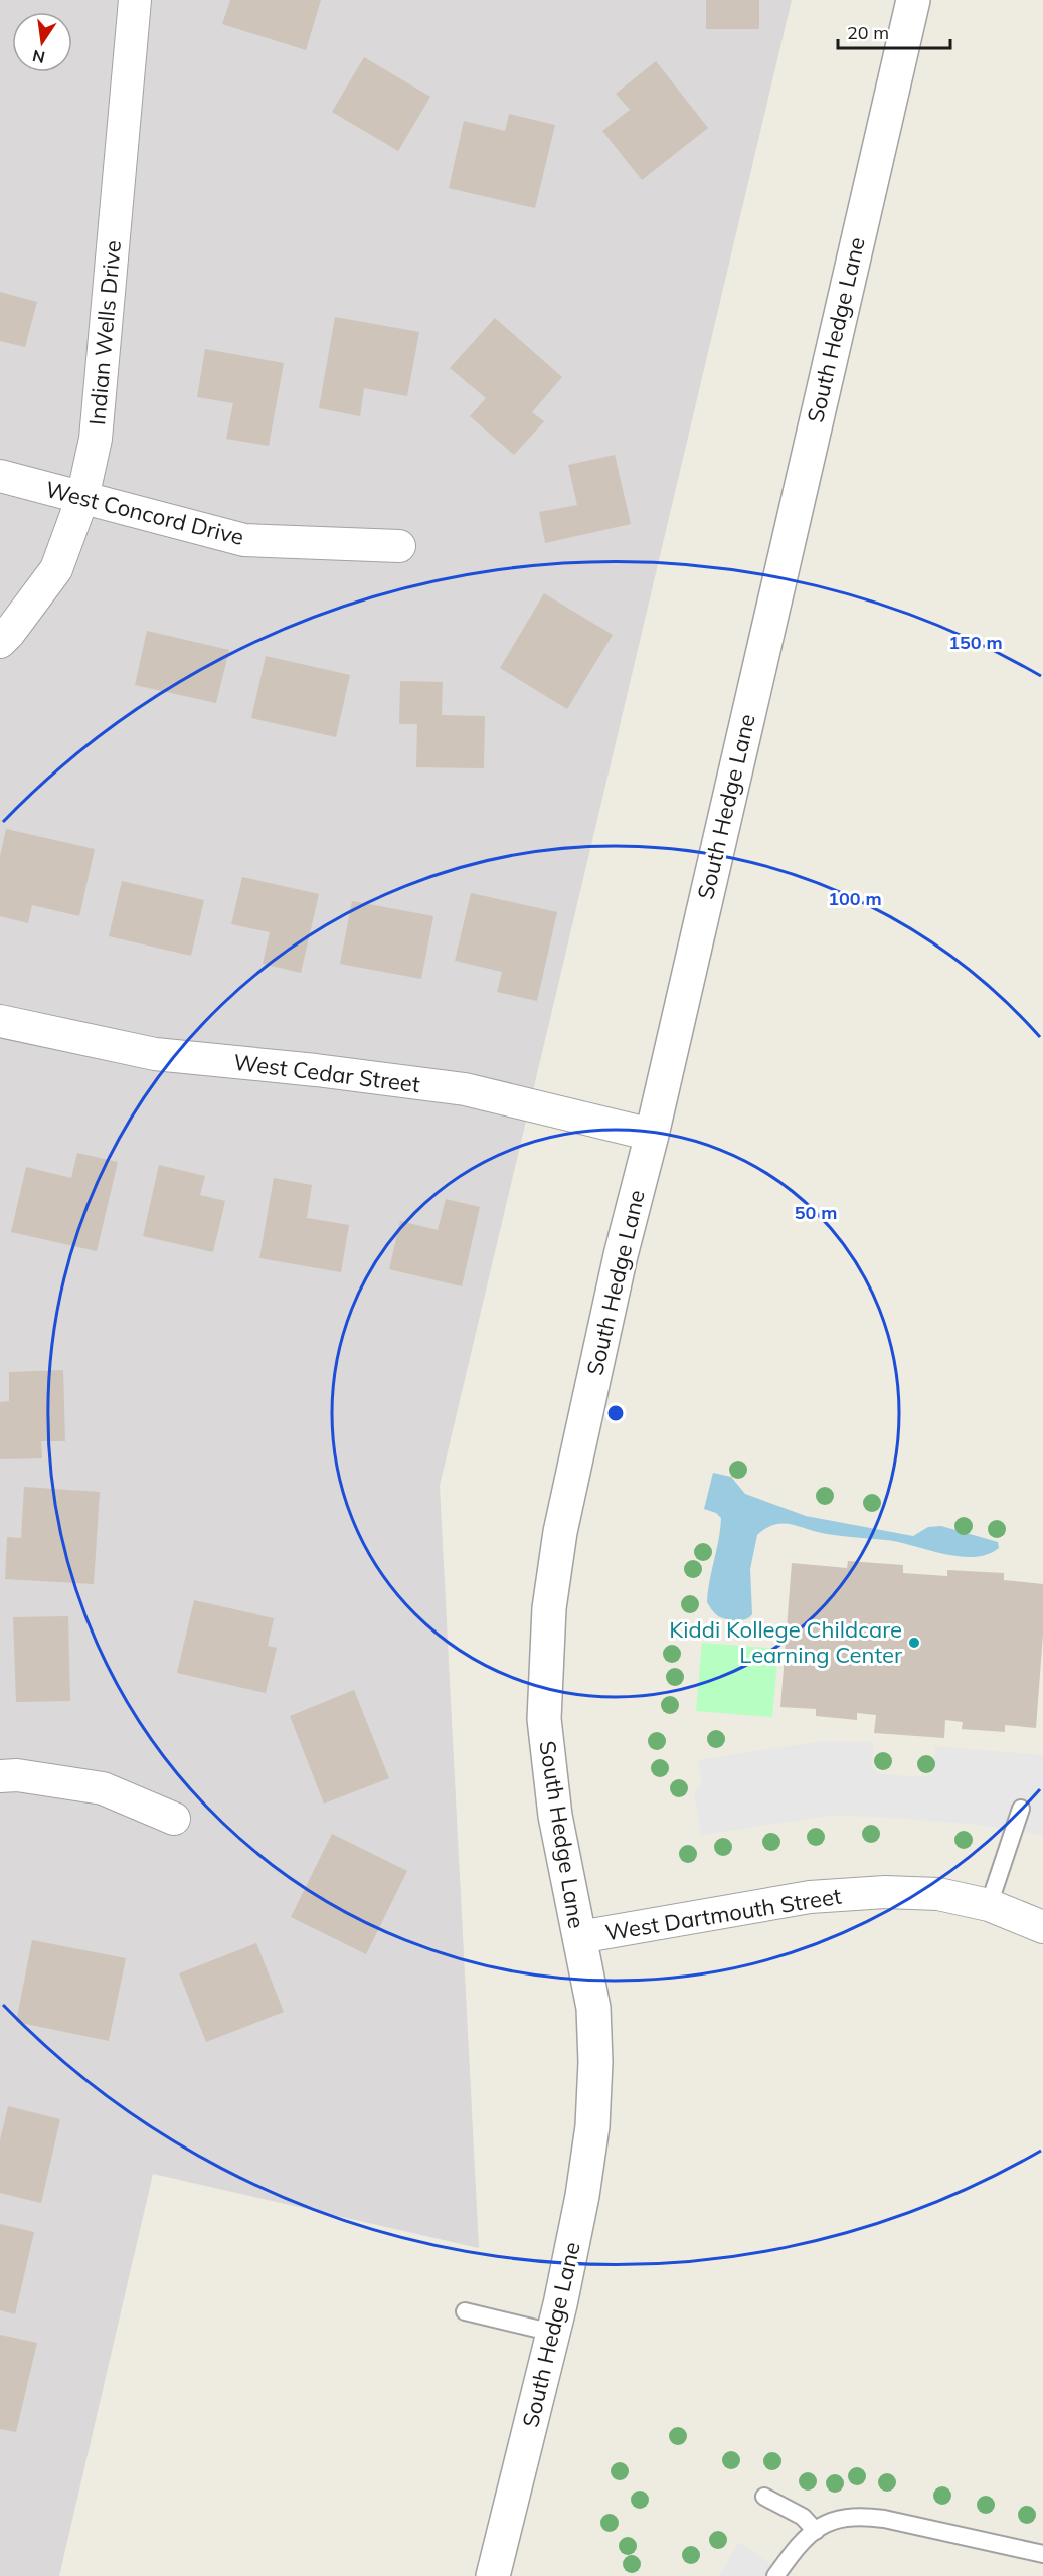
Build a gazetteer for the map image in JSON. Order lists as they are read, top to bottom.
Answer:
{
  "streets": {
    "street": [
      "South Hedge Lane",
      "Indian Wells Drive",
      "West Concord Drive",
      "West Cedar Street",
      "West Dartmouth Street"
    ]
  },
  "crossings": [
    ["South Hedge Lane", "West Cedar Street"],
    ["South Hedge Lane", "West Dartmouth Street"],
    ["Indian Wells Drive", "West Concord Drive"]
  ],
  "places": ["Kiddi Kollege Childcare Learning Center"],
  "scale_bar": "20 m",
  "north": "bottom",
  "rings": ["150 m", "100 m", "50 m"]
}
